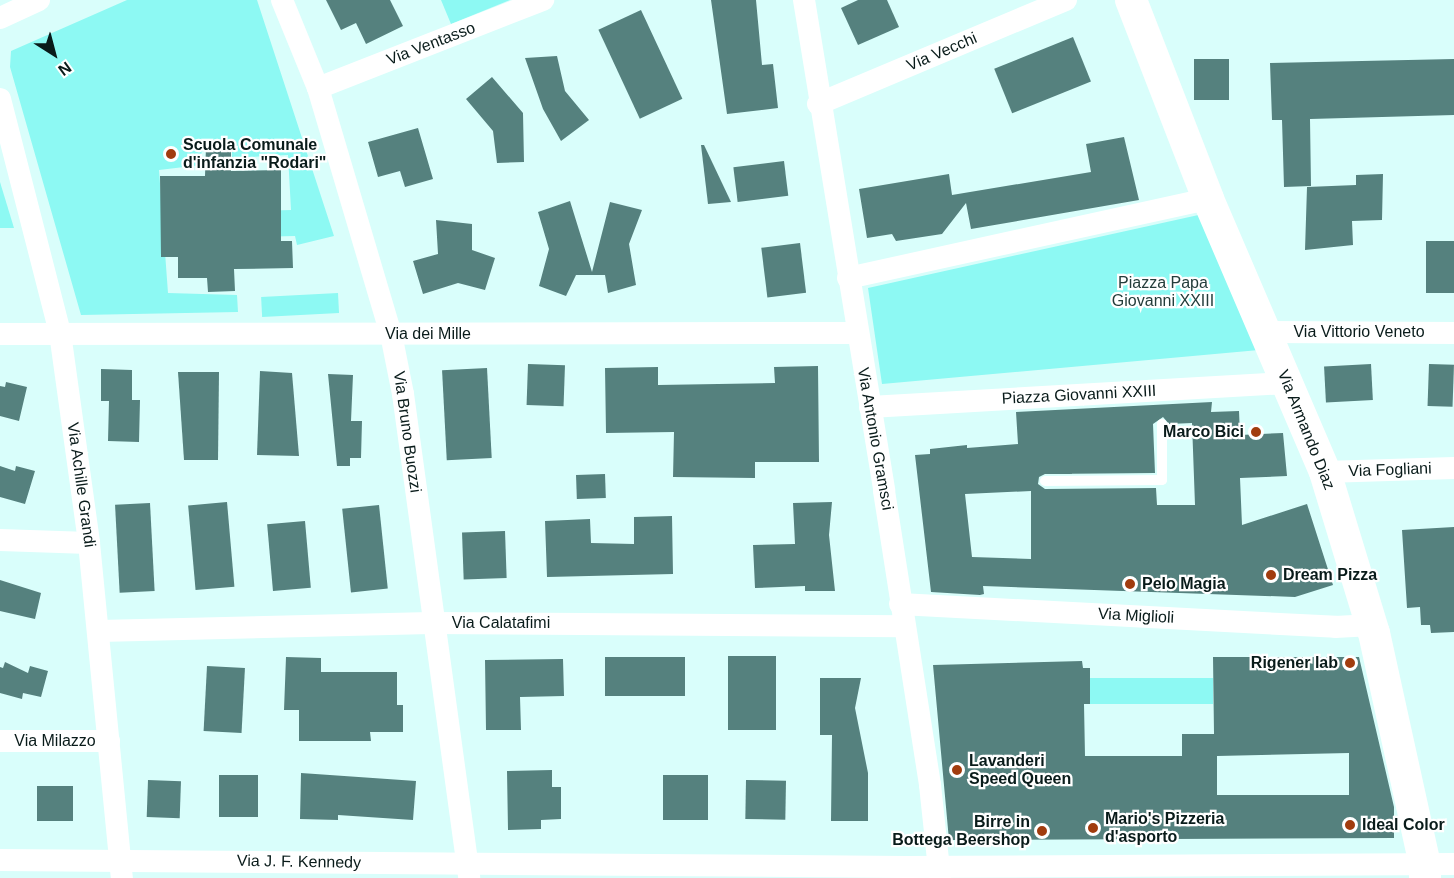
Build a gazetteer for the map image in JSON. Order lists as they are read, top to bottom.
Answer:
{
  "streets": {
    "street": [
      "Via Ventasso",
      "Via Vecchi",
      "Via Vittorio Veneto",
      "Via dei Mille",
      "Piazza Giovanni XXIII",
      "Via Armando Diaz",
      "Via Bruno Buozzi",
      "Via Antonio Gramsci",
      "Via Fogliani",
      "Via Achille Grandi",
      "Via Miglioli",
      "Via Calatafimi",
      "Via Milazzo",
      "Via J. F. Kennedy"
    ]
  },
  "crossings": [
    ["Via Ventasso", "Via Bruno Buozzi"],
    ["Via Vecchi", "Via Antonio Gramsci"],
    ["Via Vittorio Veneto", "Via Armando Diaz"],
    ["Via dei Mille", "Via Bruno Buozzi"],
    ["Via dei Mille", "Via Antonio Gramsci"],
    ["Via dei Mille", "Via Achille Grandi"],
    ["Piazza Giovanni XXIII", "Via Armando Diaz"],
    ["Piazza Giovanni XXIII", "Via Antonio Gramsci"],
    ["Via Armando Diaz", "Via Fogliani"],
    ["Via Armando Diaz", "Via Miglioli"],
    ["Via Armando Diaz", "Via J. F. Kennedy"],
    ["Via Bruno Buozzi", "Via Calatafimi"],
    ["Via Bruno Buozzi", "Via J. F. Kennedy"],
    ["Via Antonio Gramsci", "Via Miglioli"],
    ["Via Antonio Gramsci", "Via Calatafimi"],
    ["Via Antonio Gramsci", "Via J. F. Kennedy"],
    ["Via Achille Grandi", "Via Calatafimi"],
    ["Via Achille Grandi", "Via Milazzo"],
    ["Via Achille Grandi", "Via J. F. Kennedy"],
    ["Via Miglioli", "Via Calatafimi"]
  ],
  "parks": ["Piazza Papa Giovanni XXIII"],
  "places": [
    "Scuola Comunale d'infanzia \"Rodari\"",
    "Marco Bici",
    "Dream Pizza",
    "Pelo Magia",
    "Rigener lab",
    "Lavanderi Speed Queen",
    "Ideal Color",
    "Mario's Pizzeria d'asporto",
    "Birre in Bottega Beershop"
  ],
  "north": "bottom right"
}
